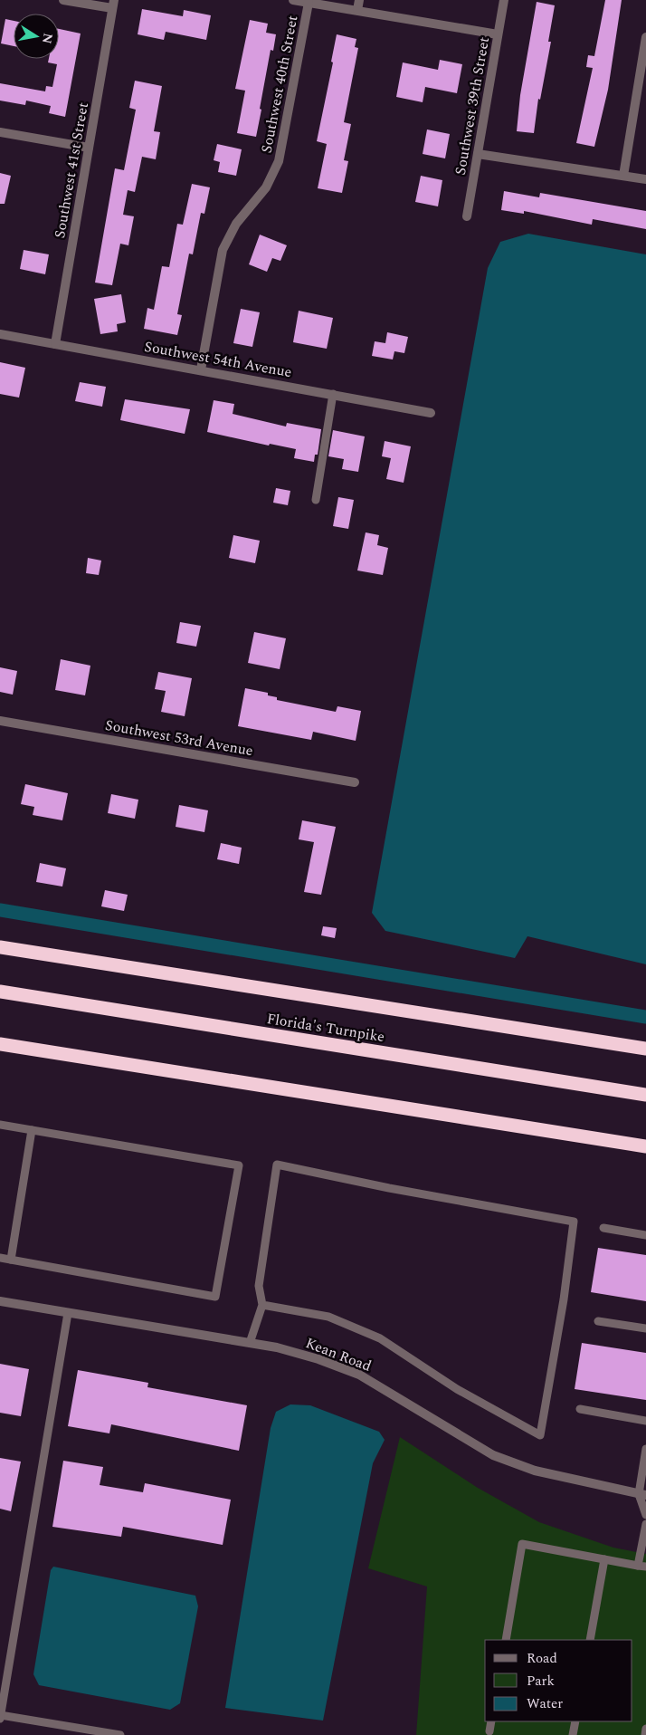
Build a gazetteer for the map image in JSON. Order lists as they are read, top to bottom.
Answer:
{
  "streets": {
    "highway": ["Florida's Turnpike"],
    "street": [
      "Southwest 40th Street",
      "Southwest 39th Street",
      "Southwest 41st Street",
      "Southwest 54th Avenue",
      "Southwest 53rd Avenue",
      "Kean Road"
    ]
  },
  "crossings": [
    ["Southwest 40th Street", "Southwest 54th Avenue"],
    ["Southwest 41st Street", "Southwest 54th Avenue"]
  ],
  "legend": ["Road", "Park", "Water"],
  "north": "right"
}
